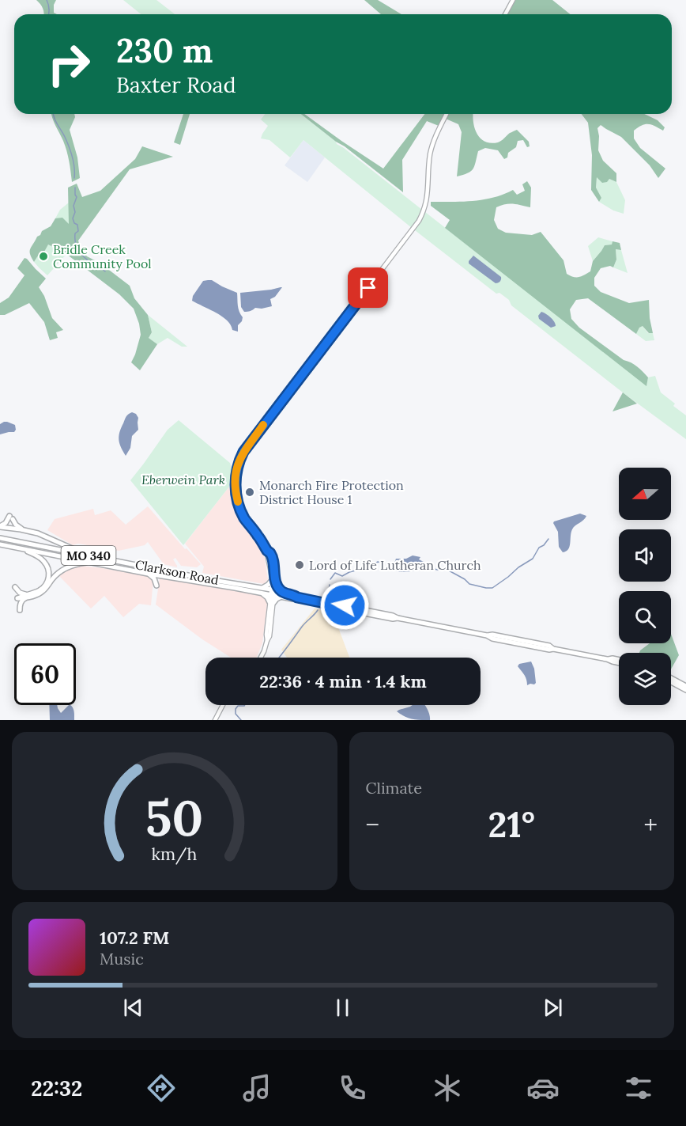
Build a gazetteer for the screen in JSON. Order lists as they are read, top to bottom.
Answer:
{
  "streets": {
    "main road": ["MO 340", "Clarkson Road"]
  },
  "parks": ["Eberwein Park"],
  "places": ["Bridle Creek Community Pool", "Monarch Fire Protection District House 1", "Lord of Life Lutheran Church"],
  "north": "left",
  "page": {
    "turn": ["230 m", "Baxter Road"],
    "limit": "60",
    "trip": "22:36 · 4 min · 1.4 km",
    "tile": "Climate",
    "heat": ["−", "21°", "+"],
    "song": ["107.2 FM", "Music"],
    "tabs": "22:32",
    "gauge": ["50", "km/h"]
  }
}
